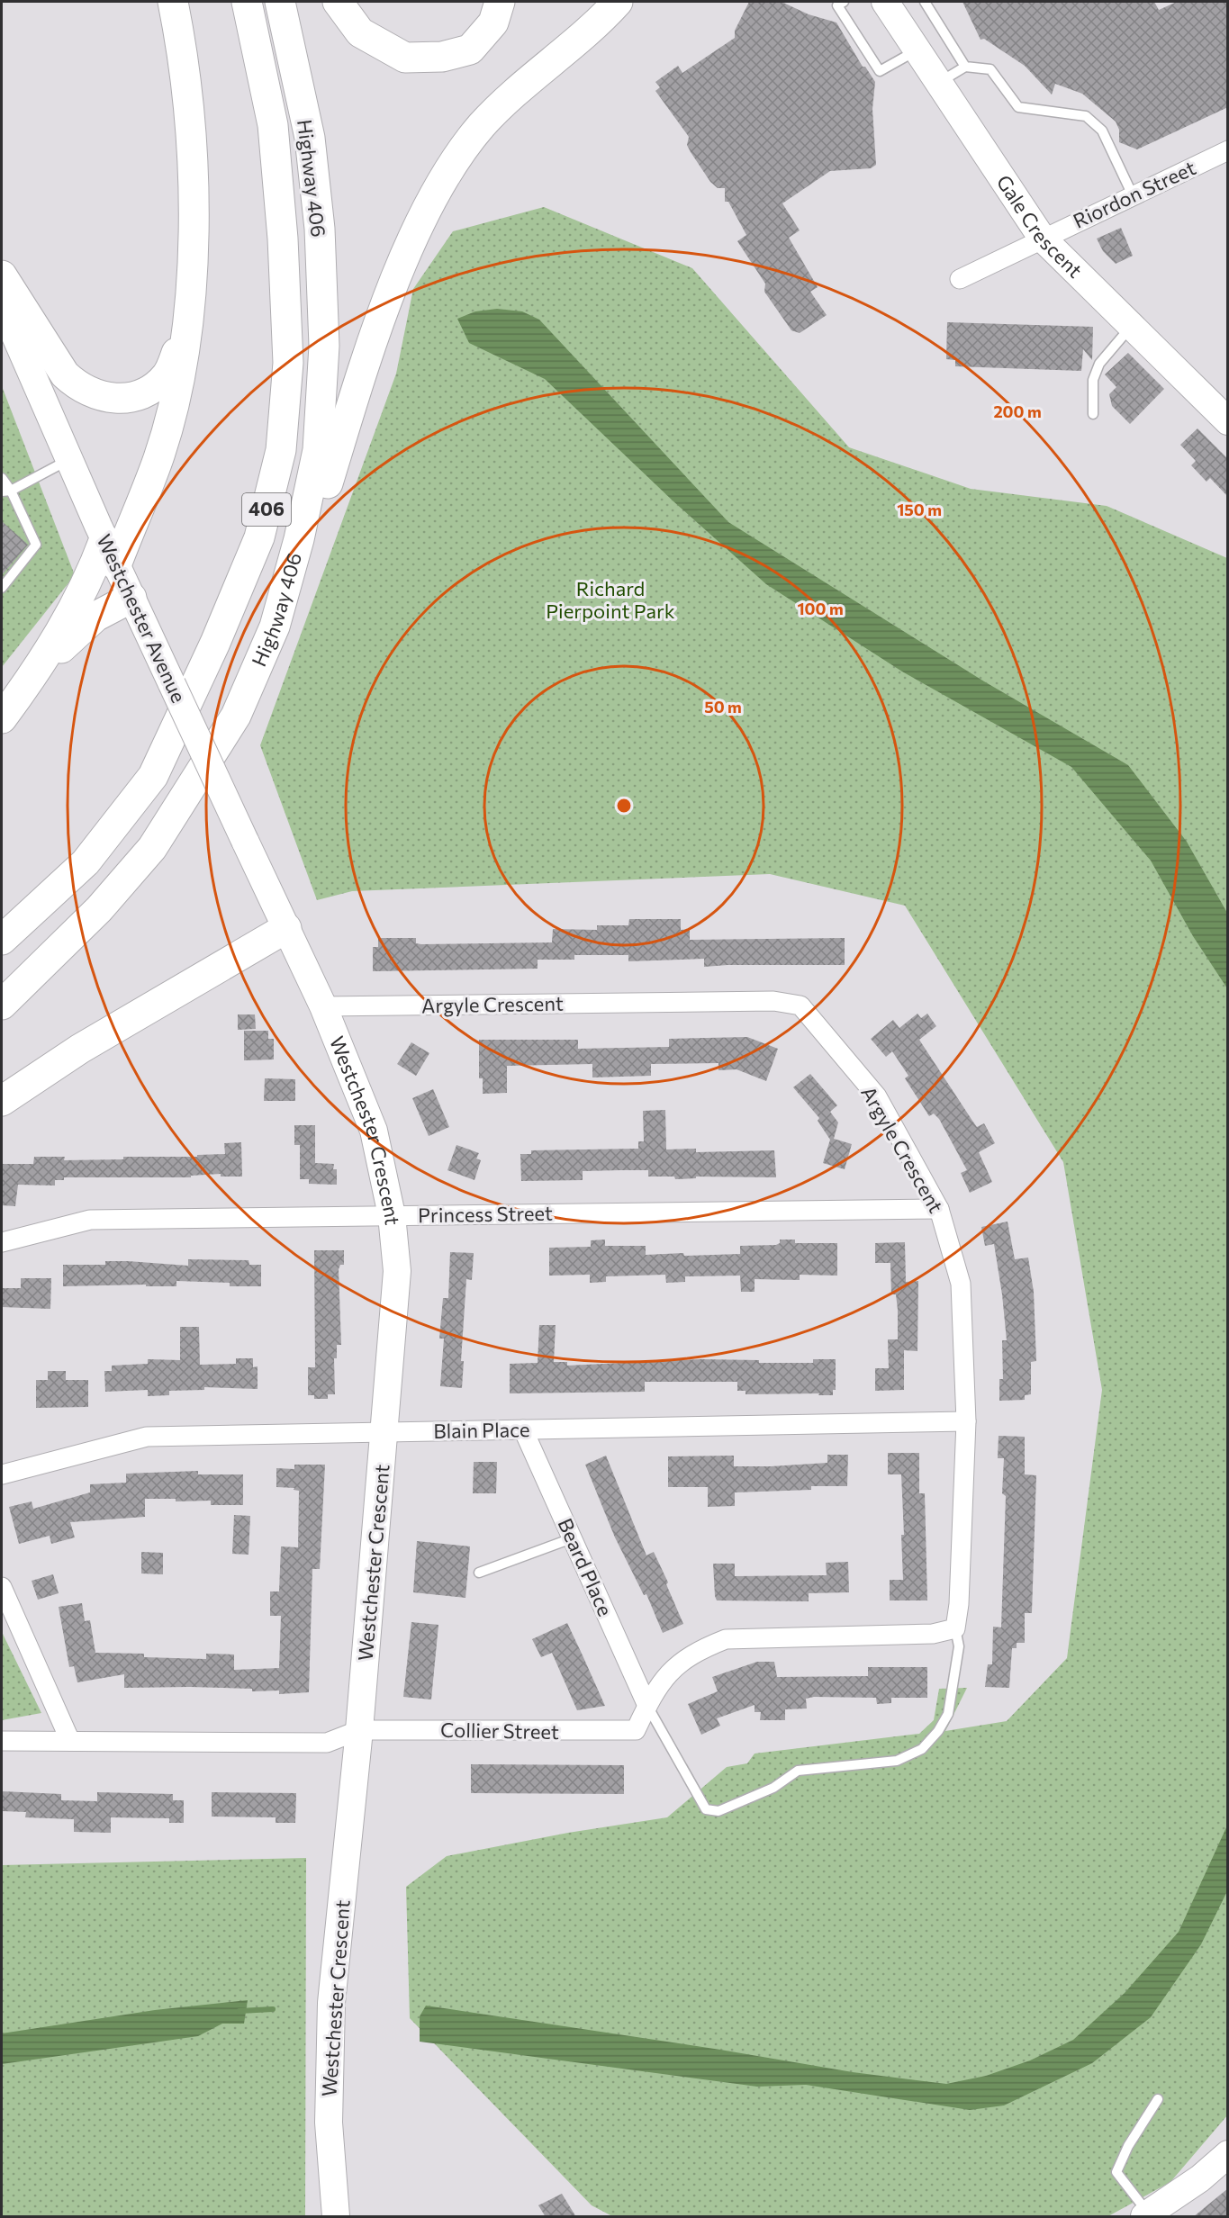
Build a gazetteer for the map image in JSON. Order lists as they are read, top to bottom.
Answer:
{
  "streets": {
    "highway": ["Highway 406", "406"],
    "main road": ["Gale Crescent", "Westchester Avenue", "Westchester Crescent"],
    "street": [
      "Riordon Street",
      "Argyle Crescent",
      "Princess Street",
      "Blain Place",
      "Beard Place",
      "Collier Street"
    ]
  },
  "crossings": [
    ["Riordon Street", "Gale Crescent"],
    ["Westchester Avenue", "Westchester Crescent"],
    ["Argyle Crescent", "Westchester Crescent"],
    ["Argyle Crescent", "Princess Street"],
    ["Argyle Crescent", "Blain Place"],
    ["Argyle Crescent", "Collier Street"],
    ["Westchester Crescent", "Princess Street"],
    ["Westchester Crescent", "Blain Place"],
    ["Westchester Crescent", "Collier Street"],
    ["Blain Place", "Beard Place"],
    ["Beard Place", "Collier Street"]
  ],
  "parks": ["Richard Pierpoint Park"],
  "rings": [
    "200 m",
    "150 m",
    "100 m",
    "50 m"
  ]
}
